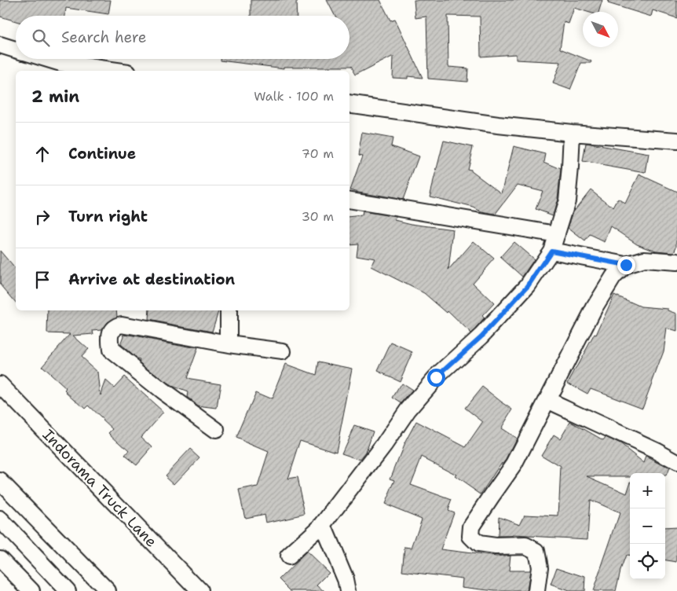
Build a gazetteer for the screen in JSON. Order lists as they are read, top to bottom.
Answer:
{
  "streets": {
    "street": ["Indorama Truck Lane"]
  },
  "north": "bottom right",
  "page": {
    "search": "Search here",
    "heading": ["2 min", "Walk · 100 m"],
    "list": [
      ["Continue", "70 m"],
      ["Turn right", "30 m"],
      "Arrive at destination"
    ],
    "map_buttons": ["+", "−"]
  }
}
